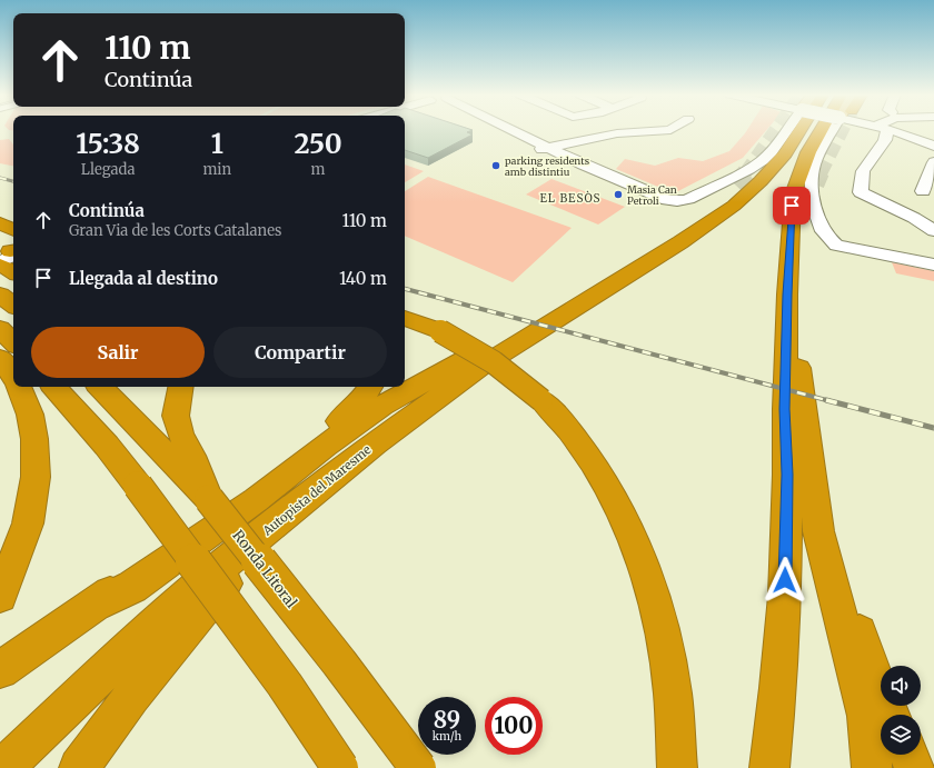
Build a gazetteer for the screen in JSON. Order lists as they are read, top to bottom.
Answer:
{
  "streets": {
    "highway": ["Autopista del Maresme", "Ronda Litoral"]
  },
  "districts": ["EL BESÒS"],
  "places": ["parking residents amb distintiu", "Masia Can Petroli"],
  "page": {
    "turn": ["110 m", "Continúa"],
    "eta": [
      "15:38",
      "Llegada",
      "1",
      "min",
      "250",
      "m"
    ],
    "list": [
      {
        "name": "Continúa",
        "note": "Gran Via de les Corts Catalanes",
        "value": "110 m"
      },
      {
        "name": "Llegada al destino",
        "value": "140 m"
      }
    ],
    "buttons": ["Salir", "Compartir"],
    "speed": "89 km/h",
    "limit": "100"
  }
}
